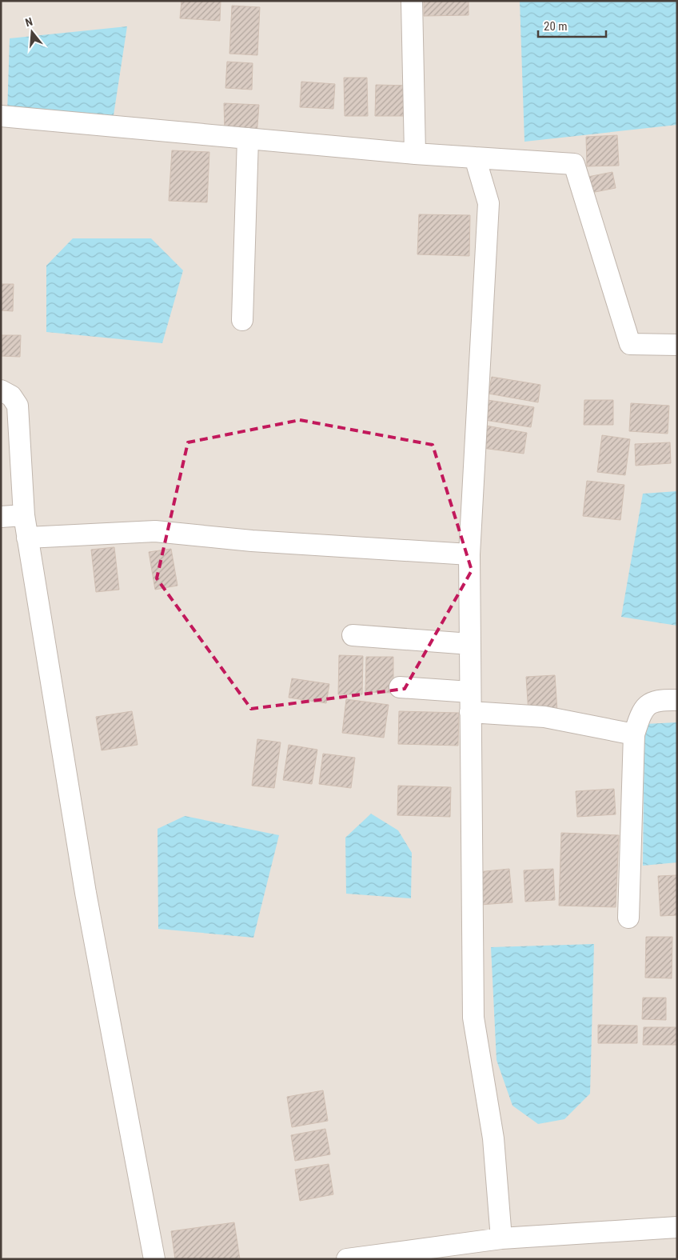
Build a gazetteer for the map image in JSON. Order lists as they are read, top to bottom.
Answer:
{
  "scale_bar": "20 m",
  "north": "top"
}
